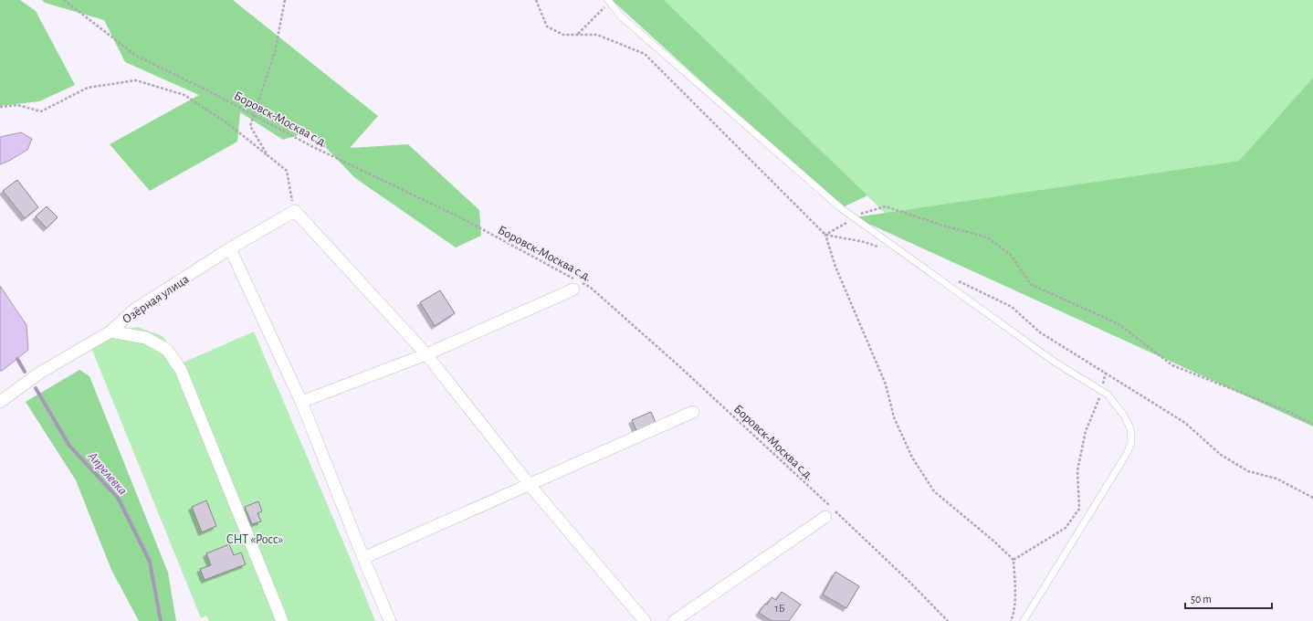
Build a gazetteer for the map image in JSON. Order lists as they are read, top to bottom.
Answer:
{
  "streets": {
    "street": ["Озёрная улица"],
    "path": ["Боровск-Москва с.д."]
  },
  "water": ["Апрелевка"],
  "parks": ["СНТ «Росс»"],
  "house_numbers": ["1Б"],
  "scale_bar": "50 m"
}
